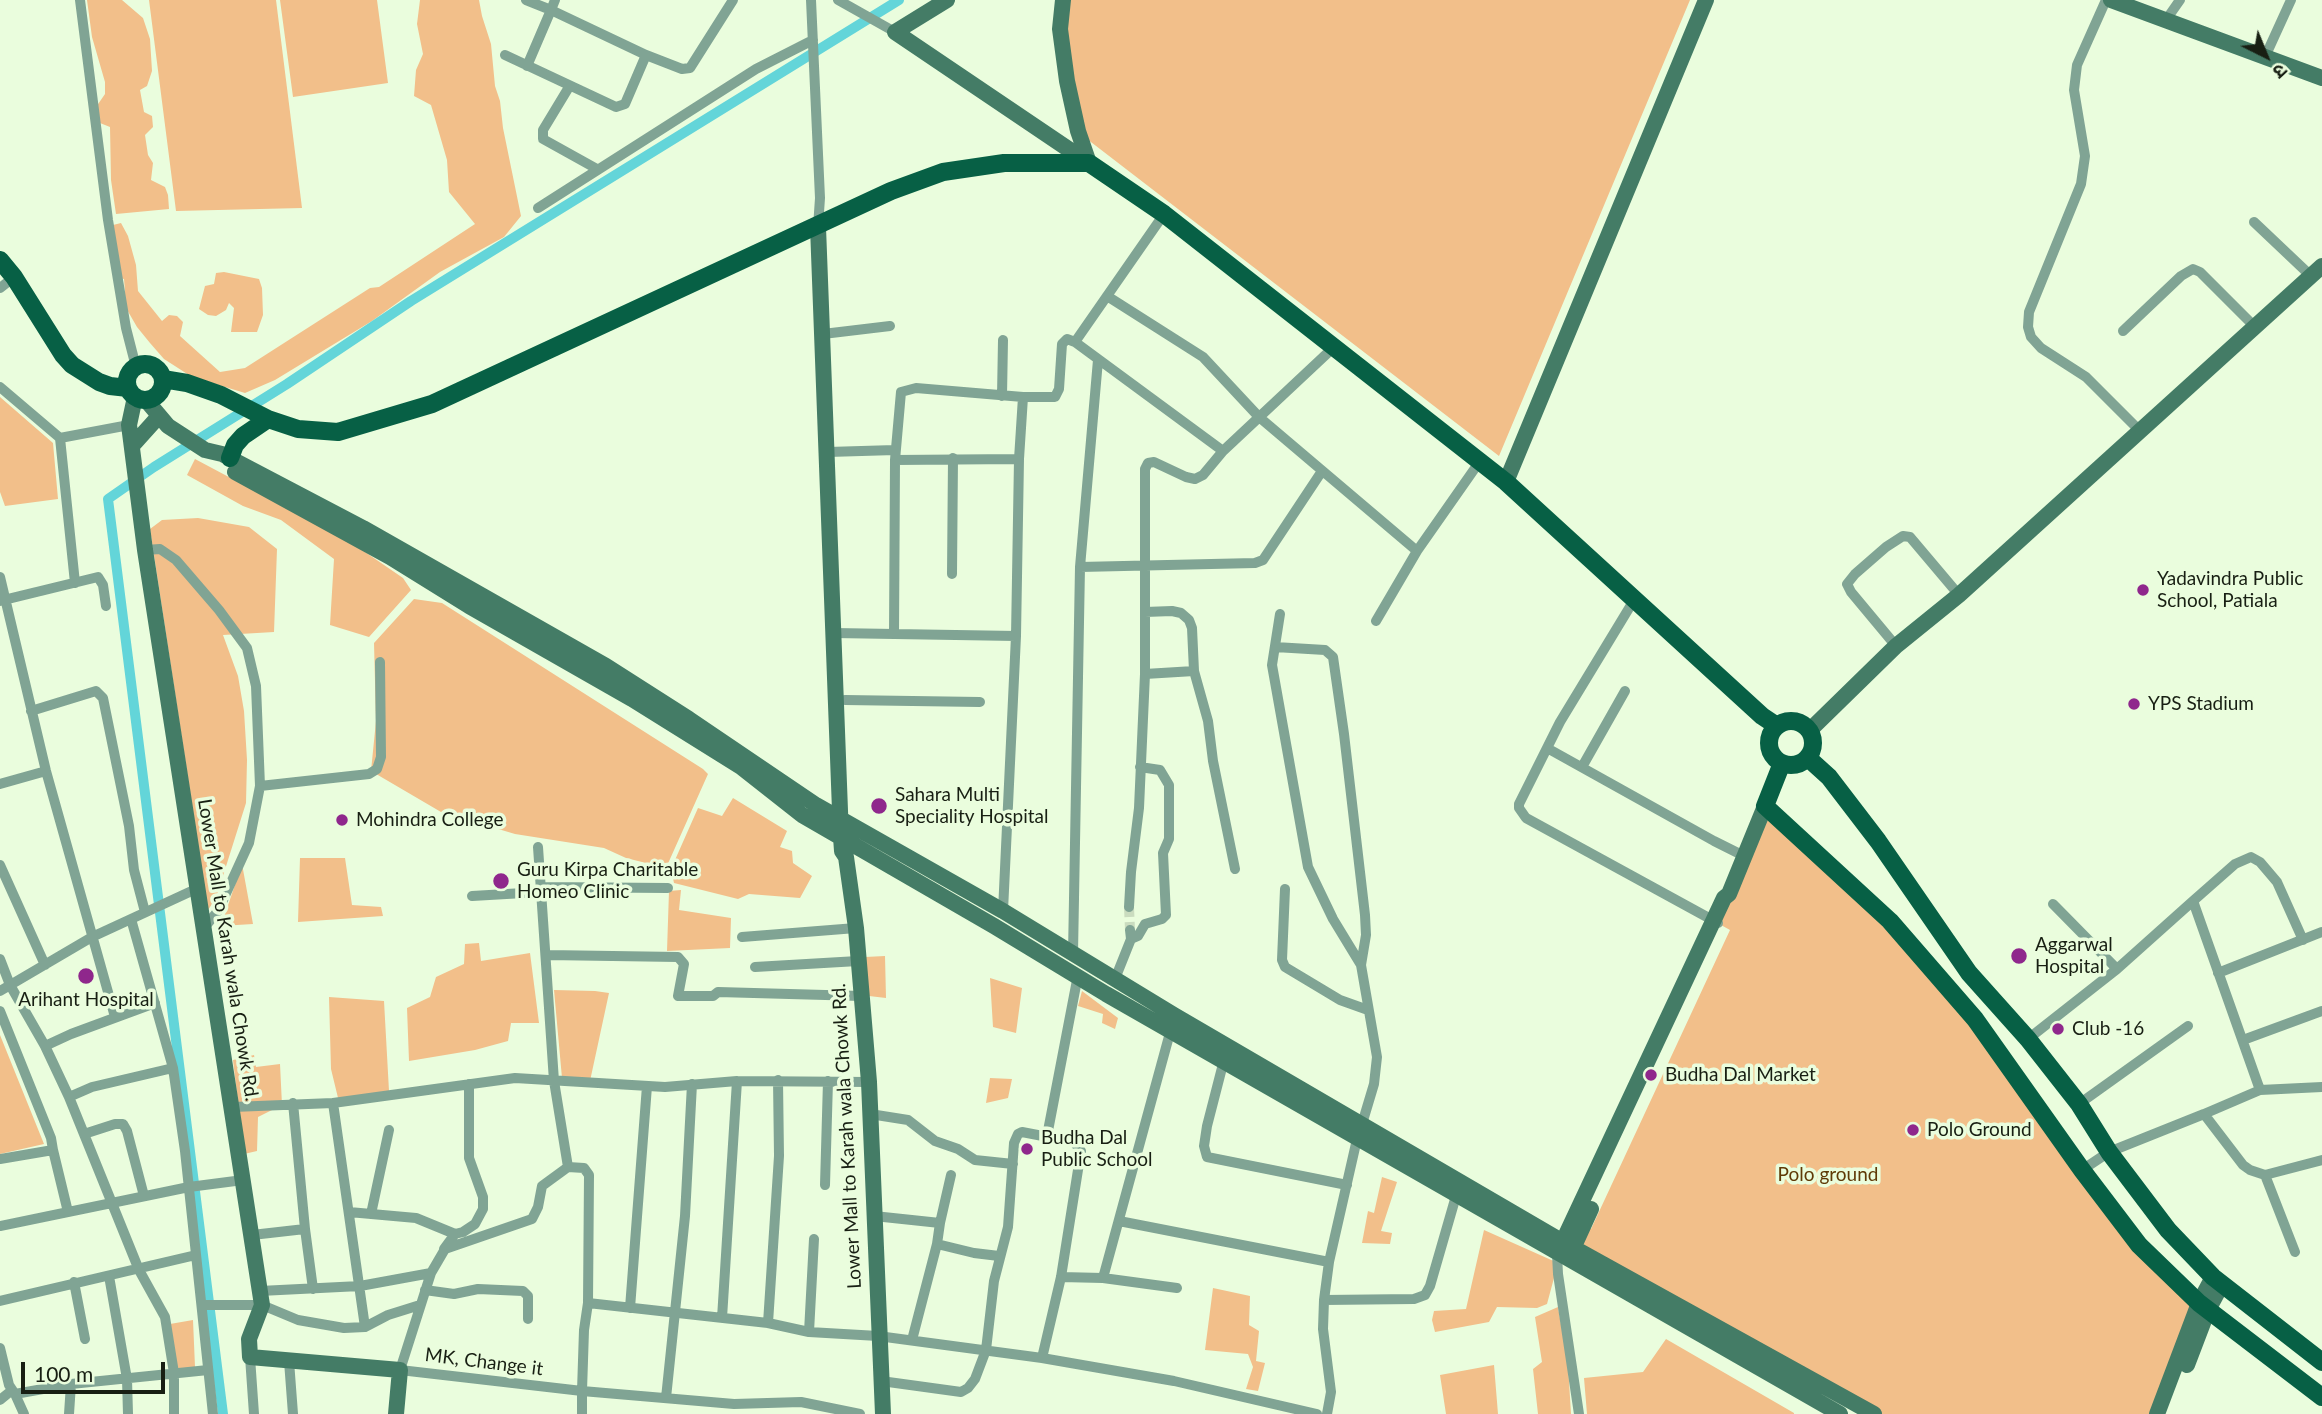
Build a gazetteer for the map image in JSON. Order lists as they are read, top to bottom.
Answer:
{
  "streets": {
    "main road": ["Lower Mall to Karah wala Chowk Rd."],
    "street": ["MK, Change it"]
  },
  "parks": ["Polo ground"],
  "places": [
    "Yadavindra Public School, Patiala",
    "YPS Stadium",
    "Sahara Multi Speciality Hospital",
    "Mohindra College",
    "Guru Kirpa Charitable Homeo Clinic",
    "Aggarwal Hospital",
    "Arihant Hospital",
    "Club -16",
    "Budha Dal Market",
    "Polo Ground",
    "Budha Dal Public School"
  ],
  "scale_bar": "100 m",
  "north": "bottom right"
}
